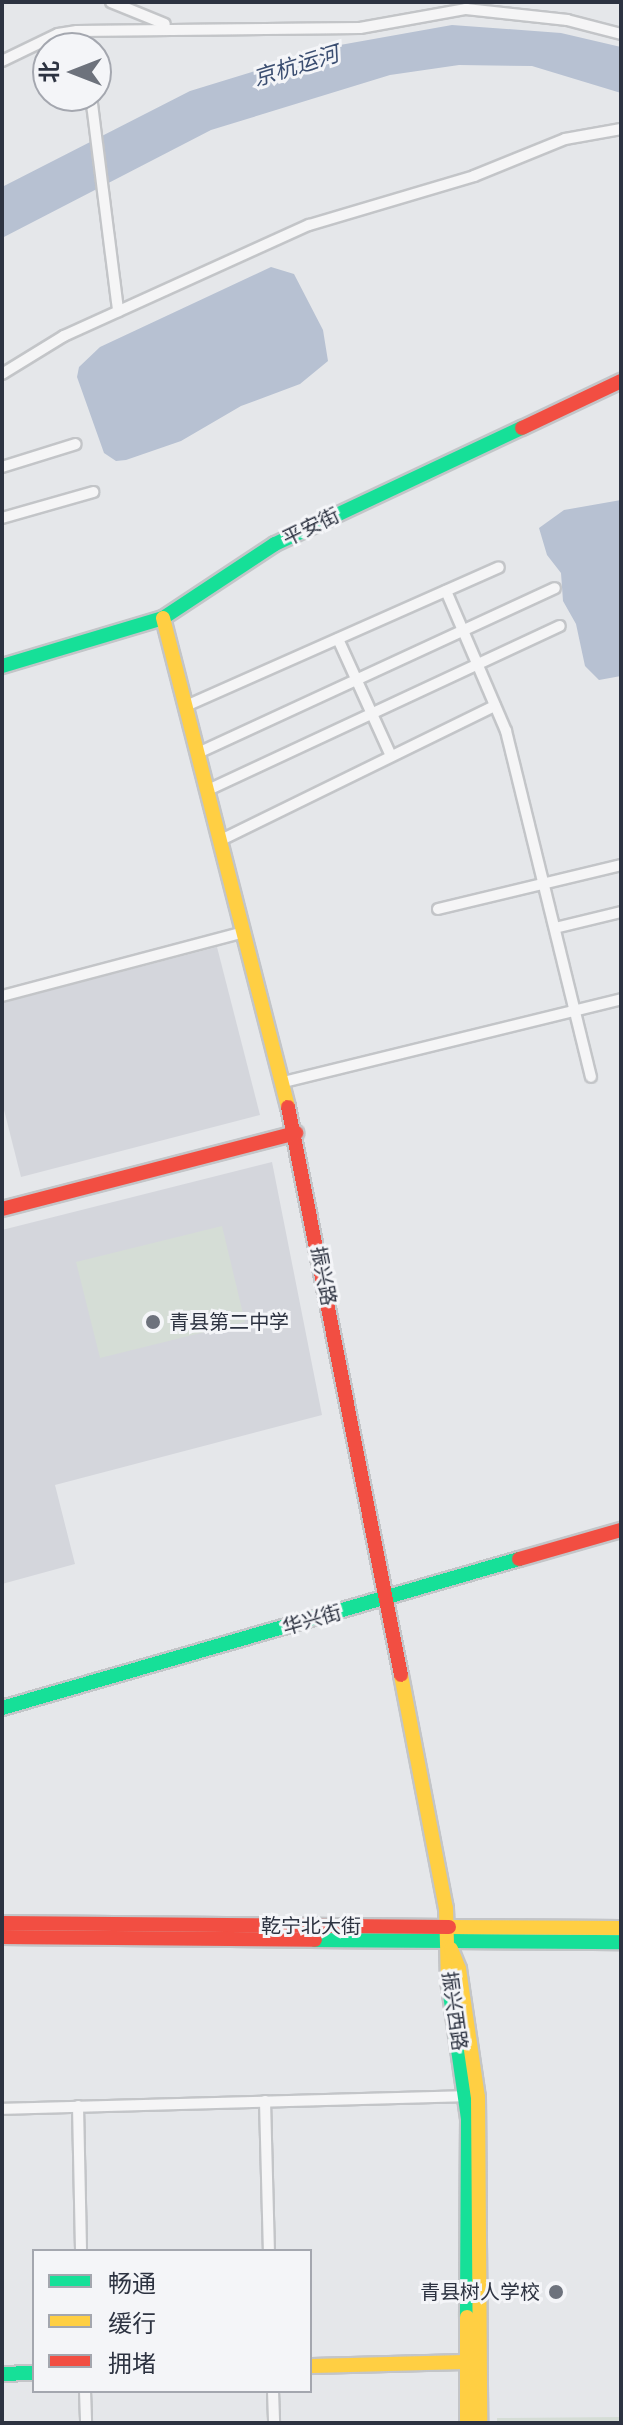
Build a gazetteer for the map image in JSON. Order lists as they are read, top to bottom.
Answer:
{
  "streets": {
    "street": [
      "平安街",
      "振兴路",
      "华兴街",
      "乾宁北大街",
      "振兴西路"
    ]
  },
  "crossings": [
    ["平安街", "振兴路"],
    ["振兴路", "华兴街"],
    ["振兴路", "乾宁北大街"],
    ["振兴路", "振兴西路"],
    ["乾宁北大街", "振兴西路"]
  ],
  "water": ["京杭运河"],
  "places": ["青县第二中学", "青县树人学校"],
  "legend": ["畅通", "缓行", "拥堵"],
  "north": "left"
}
